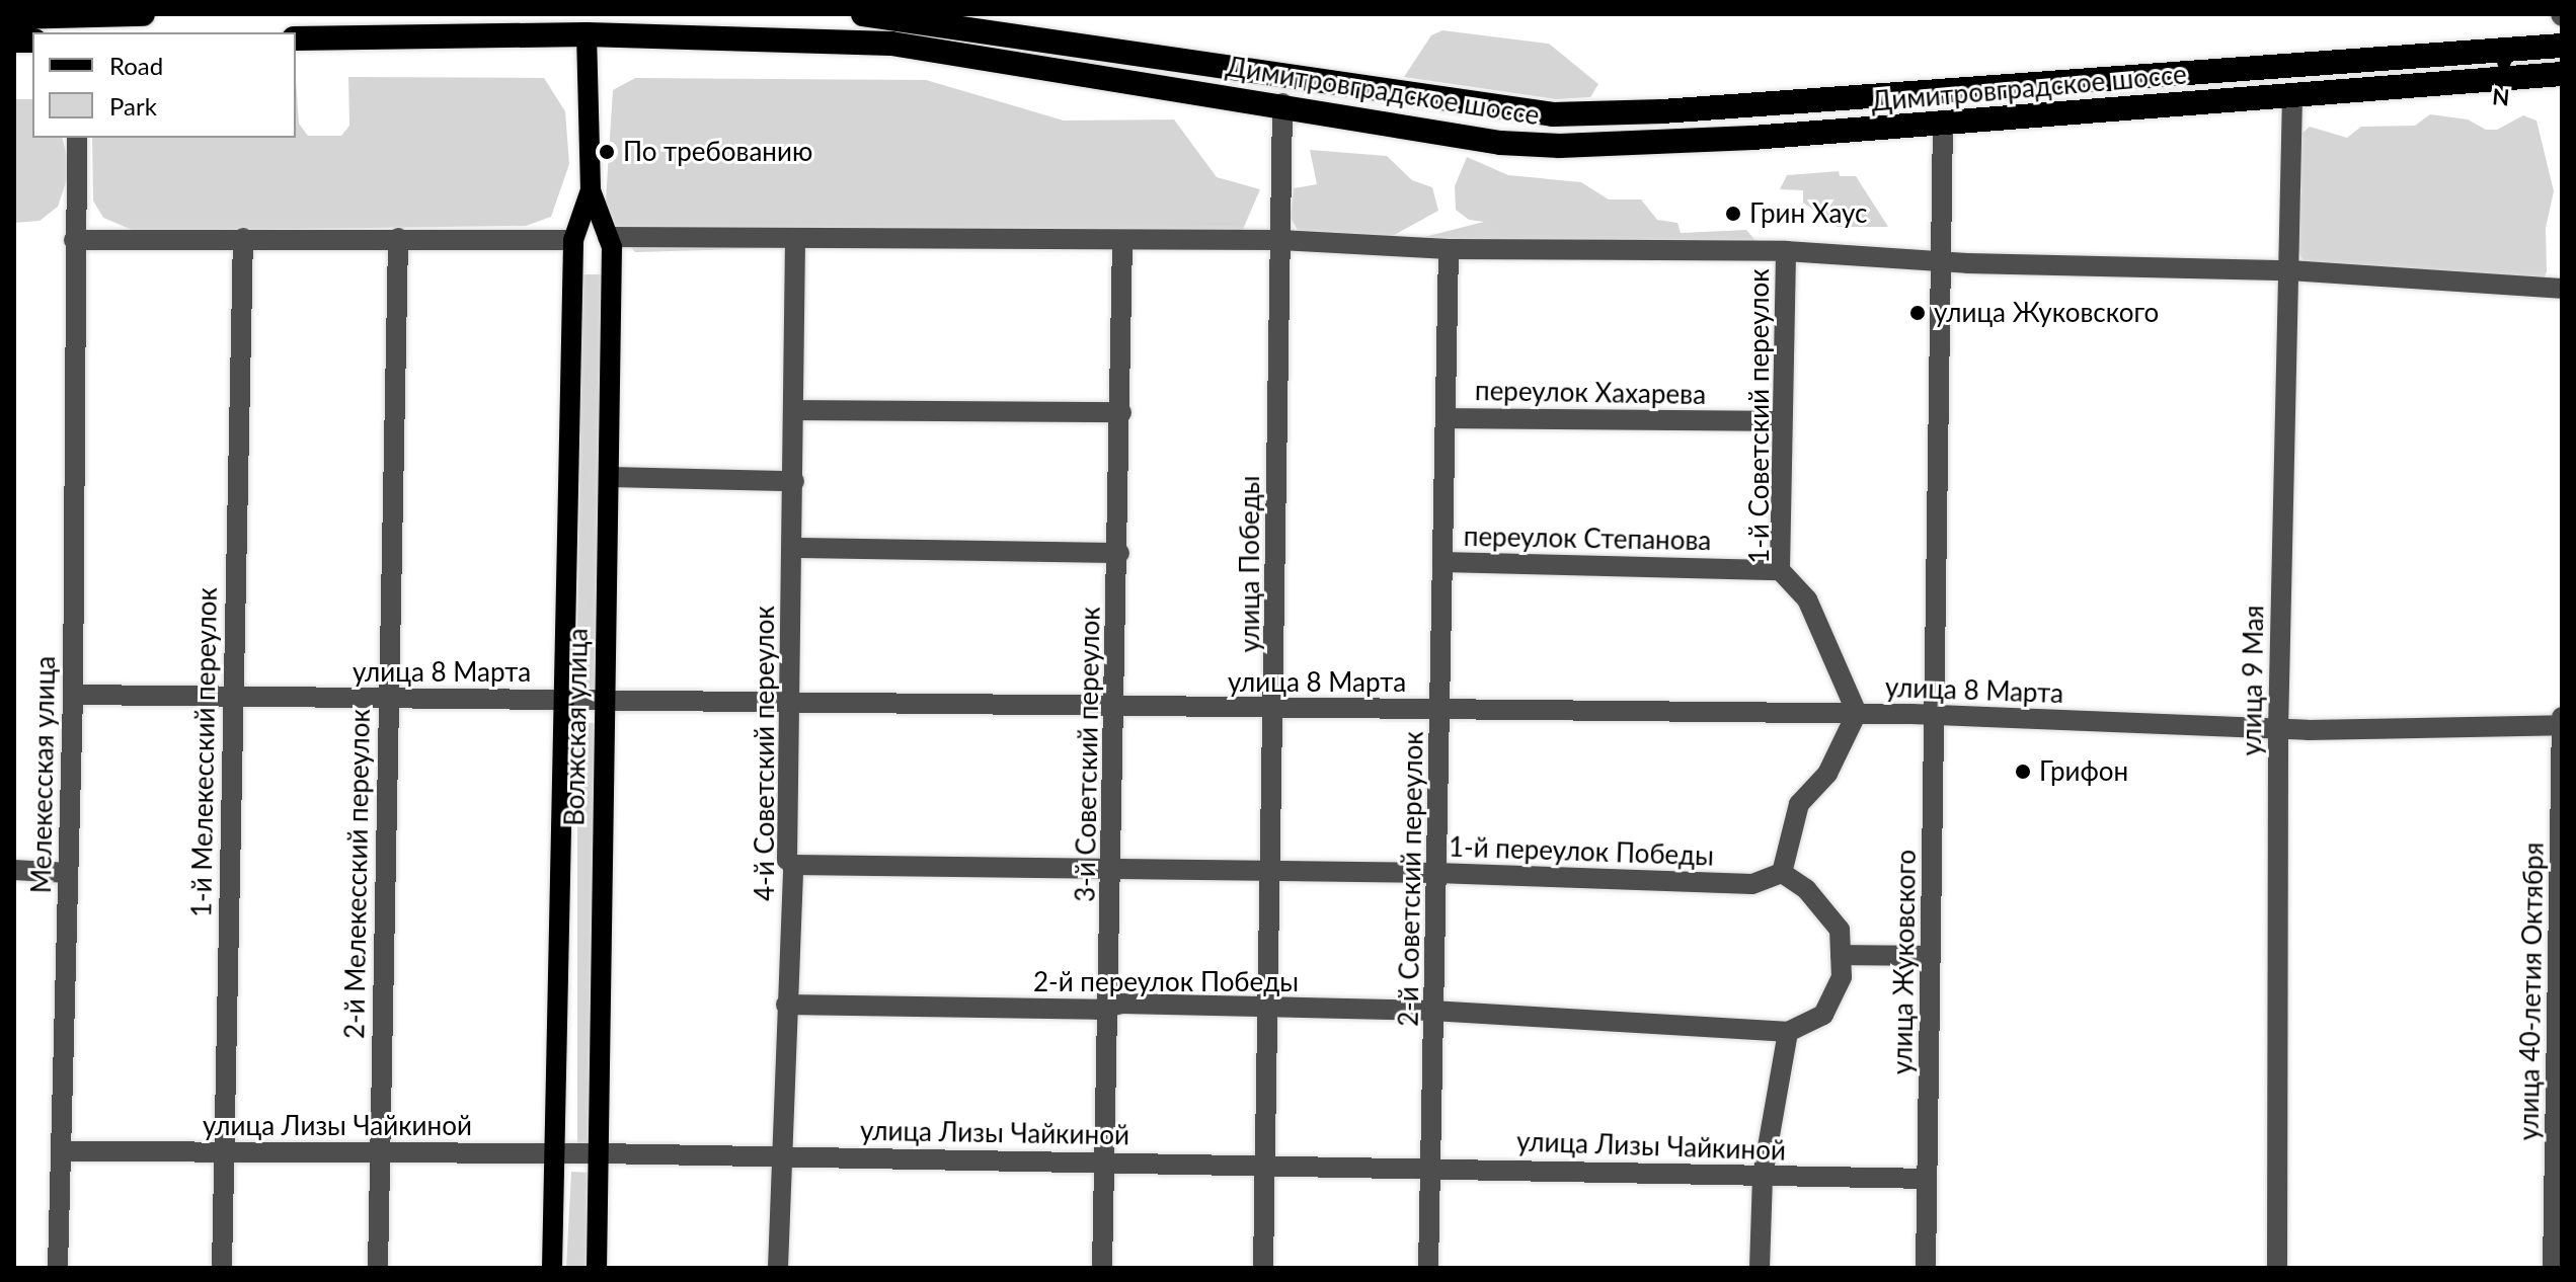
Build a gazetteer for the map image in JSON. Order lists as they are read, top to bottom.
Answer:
{
  "streets": {
    "highway": ["Димитровградское шоссе"],
    "main road": ["Волжская улица"],
    "street": [
      "переулок Хахарева",
      "1-й Советский переулок",
      "переулок Степанова",
      "улица Победы",
      "улица 8 Марта",
      "улица 9 Мая",
      "1-й Мелекесский переулок",
      "4-й Советский переулок",
      "3-й Советский переулок",
      "Мелекесская улица",
      "1-й переулок Победы",
      "2-й Мелекесский переулок",
      "2-й Советский переулок",
      "улица Жуковского",
      "2-й переулок Победы",
      "улица 40-летия Октября",
      "улица Лизы Чайкиной"
    ]
  },
  "crossings": [
    ["Димитровградское шоссе", "улица Победы"],
    ["Димитровградское шоссе", "улица 9 Мая"],
    ["Димитровградское шоссе", "Волжская улица"],
    ["Димитровградское шоссе", "улица Жуковского"],
    ["переулок Хахарева", "1-й Советский переулок"],
    ["переулок Хахарева", "2-й Советский переулок"],
    ["1-й Советский переулок", "переулок Степанова"],
    ["1-й Советский переулок", "улица 8 Марта"],
    ["переулок Степанова", "2-й Советский переулок"],
    ["улица Победы", "улица 8 Марта"],
    ["улица Победы", "1-й переулок Победы"],
    ["улица Победы", "2-й переулок Победы"],
    ["улица Победы", "улица Лизы Чайкиной"],
    ["улица 8 Марта", "улица 9 Мая"],
    ["улица 8 Марта", "Волжская улица"],
    ["улица 8 Марта", "1-й Мелекесский переулок"],
    ["улица 8 Марта", "4-й Советский переулок"],
    ["улица 8 Марта", "3-й Советский переулок"],
    ["улица 8 Марта", "Мелекесская улица"],
    ["улица 8 Марта", "2-й Мелекесский переулок"],
    ["улица 8 Марта", "2-й Советский переулок"],
    ["улица 8 Марта", "улица Жуковского"],
    ["улица 8 Марта", "улица 40-летия Октября"],
    ["Волжская улица", "улица Лизы Чайкиной"],
    ["1-й Мелекесский переулок", "улица Лизы Чайкиной"],
    ["4-й Советский переулок", "1-й переулок Победы"],
    ["4-й Советский переулок", "2-й переулок Победы"],
    ["4-й Советский переулок", "улица Лизы Чайкиной"],
    ["3-й Советский переулок", "1-й переулок Победы"],
    ["3-й Советский переулок", "2-й переулок Победы"],
    ["3-й Советский переулок", "улица Лизы Чайкиной"],
    ["Мелекесская улица", "улица Лизы Чайкиной"],
    ["1-й переулок Победы", "2-й Советский переулок"],
    ["2-й Мелекесский переулок", "улица Лизы Чайкиной"],
    ["2-й Советский переулок", "2-й переулок Победы"],
    ["2-й Советский переулок", "улица Лизы Чайкиной"],
    ["улица Жуковского", "улица Лизы Чайкиной"]
  ],
  "places": [
    "По требованию",
    "Грин Хаус",
    "улица Жуковского",
    "Грифон"
  ],
  "legend": ["Road", "Park"],
  "north": "bottom"
}
